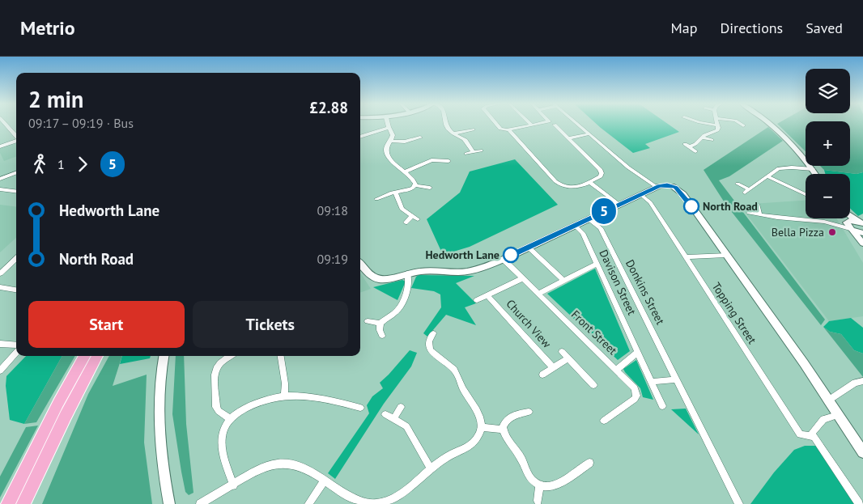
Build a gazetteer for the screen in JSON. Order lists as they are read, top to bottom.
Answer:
{
  "streets": {
    "street": [
      "Davison Street",
      "Donkins Street",
      "Topping Street",
      "Church View",
      "Front Street"
    ]
  },
  "crossings": [
    ["Church View", "Front Street"]
  ],
  "places": ["North Road", "Bella Pizza", "Hedworth Lane"],
  "lines": ["bus line 5"],
  "page": {
    "header": "Metrio",
    "nav": ["Map", "Directions", "Saved"],
    "on_map": "5",
    "map_buttons": ["+", "−"],
    "heading": ["2 min", "09:17 – 09:19 · Bus", "£2.88"],
    "legs": ["1", "5"],
    "list": [
      {
        "name": "Hedworth Lane",
        "value": "09:18"
      },
      {
        "name": "North Road",
        "value": "09:19"
      }
    ],
    "buttons": ["Start", "Tickets"]
  }
}
